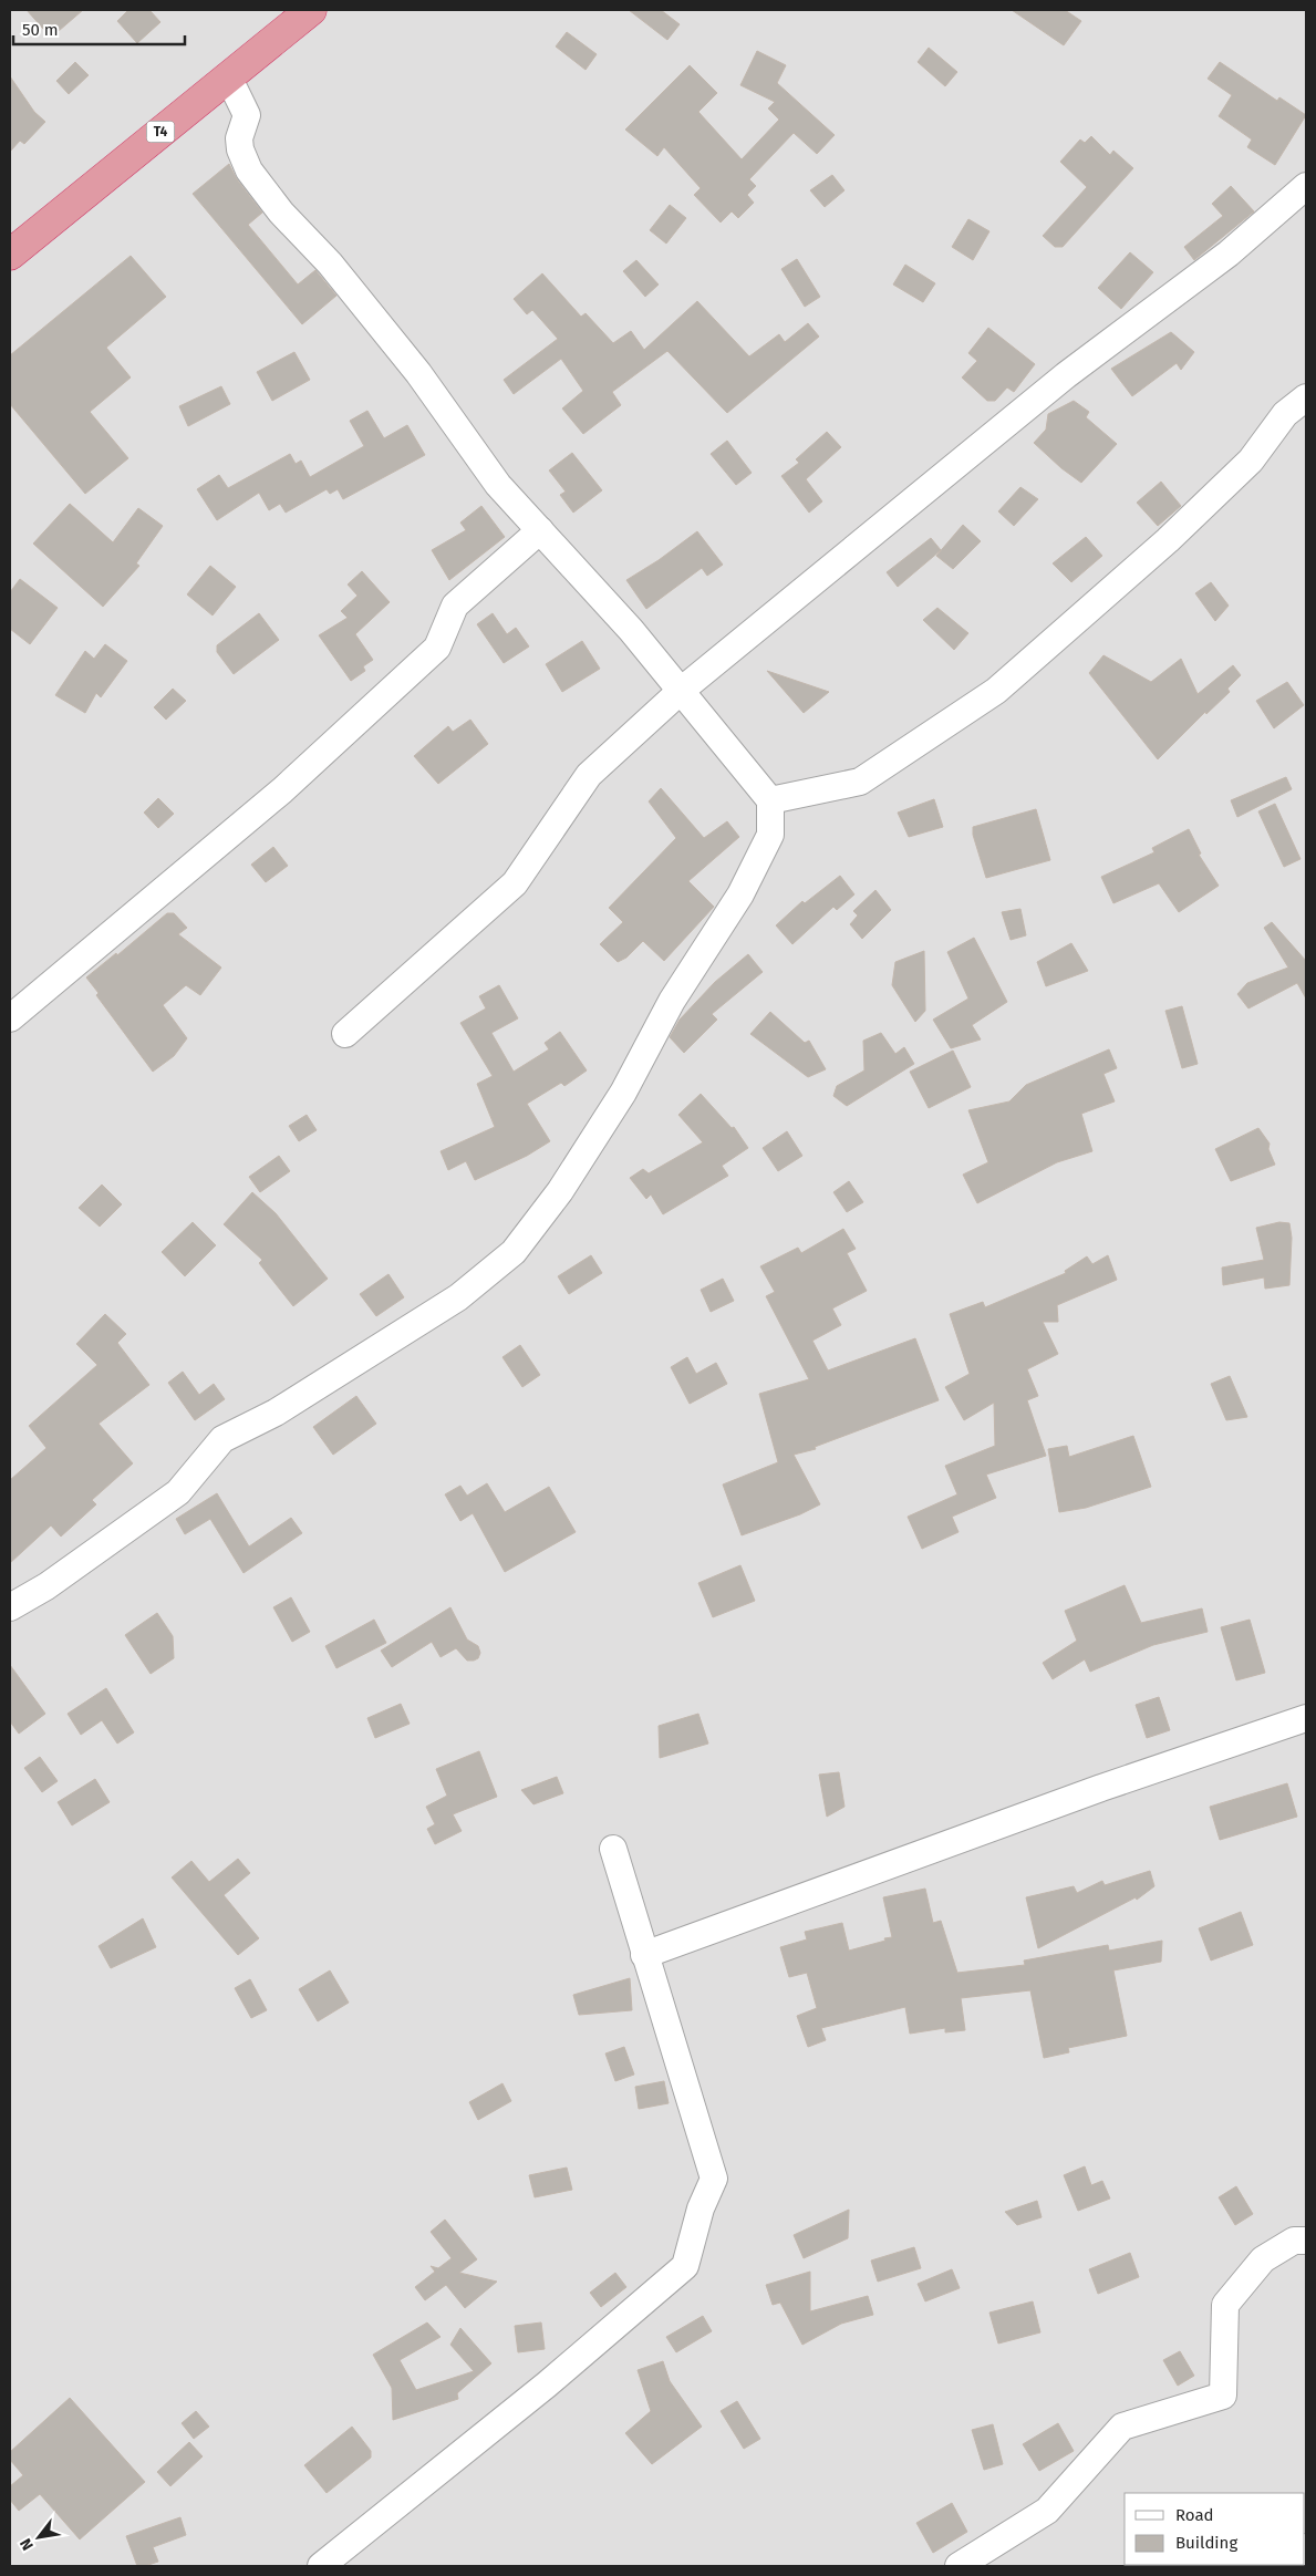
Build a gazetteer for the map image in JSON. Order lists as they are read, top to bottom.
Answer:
{
  "streets": {
    "highway": ["T4"]
  },
  "legend": ["Road", "Building"],
  "scale_bar": "50 m",
  "north": "bottom left"
}
